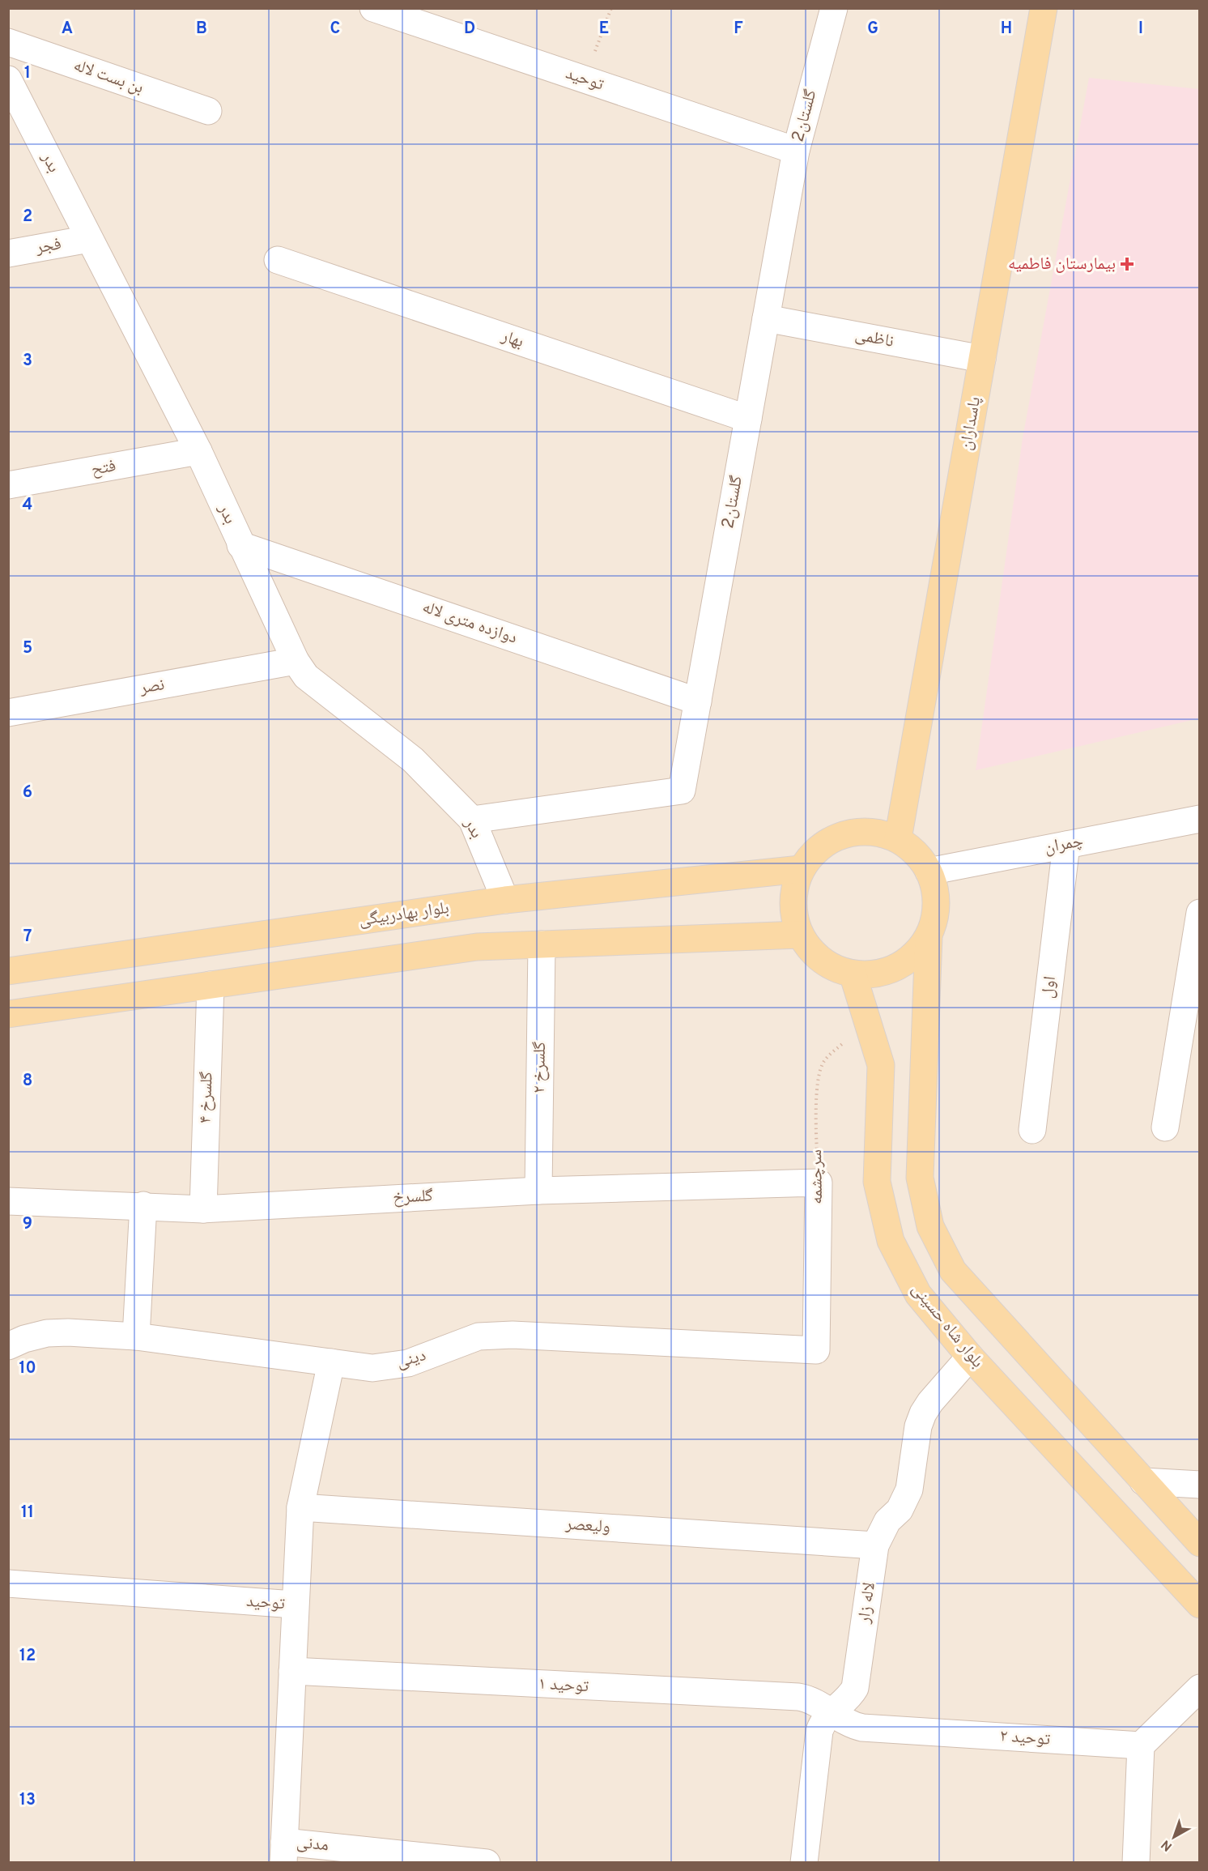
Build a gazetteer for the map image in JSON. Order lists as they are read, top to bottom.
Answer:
{
  "streets": {
    "main road": ["پاسداران", "بلوار بهادربیگی", "بلوار شاه حسینی"],
    "street": [
      "بن بست لاله",
      "توحید",
      "گلستان2",
      "بدر",
      "فجر",
      "ناظمی",
      "بهار",
      "فتح",
      "دوازده متری لاله",
      "نصر",
      "چمران",
      "اول",
      "گلسرخ ۲",
      "گلسرخ ۴",
      "سرچشمه",
      "گلسرخ",
      "دینی",
      "ولیعصر",
      "لاله زار",
      "توحید ۱",
      "توحید ۲",
      "مدنی"
    ]
  },
  "crossings": [
    ["توحید", "گلستان2"],
    ["توحید", "توحید ۱"],
    ["توحید", "مدنی"],
    ["گلستان2", "بدر"],
    ["گلستان2", "ناظمی"],
    ["گلستان2", "بهار"],
    ["گلستان2", "دوازده متری لاله"],
    ["بدر", "فجر"],
    ["بدر", "فتح"],
    ["بدر", "دوازده متری لاله"],
    ["بدر", "نصر"],
    ["بدر", "بلوار بهادربیگی"],
    ["ناظمی", "پاسداران"],
    ["پاسداران", "چمران"],
    ["پاسداران", "بلوار بهادربیگی"],
    ["پاسداران", "بلوار شاه حسینی"],
    ["چمران", "بلوار بهادربیگی"],
    ["چمران", "اول"],
    ["چمران", "بلوار شاه حسینی"],
    ["بلوار بهادربیگی", "بلوار شاه حسینی"],
    ["گلسرخ ۲", "گلسرخ"],
    ["گلسرخ ۴", "گلسرخ"],
    ["سرچشمه", "گلسرخ"],
    ["سرچشمه", "بلوار شاه حسینی"],
    ["سرچشمه", "دینی"],
    ["بلوار شاه حسینی", "لاله زار"],
    ["ولیعصر", "لاله زار"],
    ["لاله زار", "توحید ۱"],
    ["لاله زار", "توحید ۲"],
    ["توحید ۱", "توحید ۲"]
  ],
  "places": {
    "health": ["بیمارستان فاطمیه"]
  },
  "north": "bottom left",
  "grid": {
    "columns": [
      "A",
      "B",
      "C",
      "D",
      "E",
      "F",
      "G",
      "H",
      "I"
    ],
    "rows": [
      "1",
      "2",
      "3",
      "4",
      "5",
      "6",
      "7",
      "8",
      "9",
      "10",
      "11",
      "12",
      "13"
    ]
  }
}
